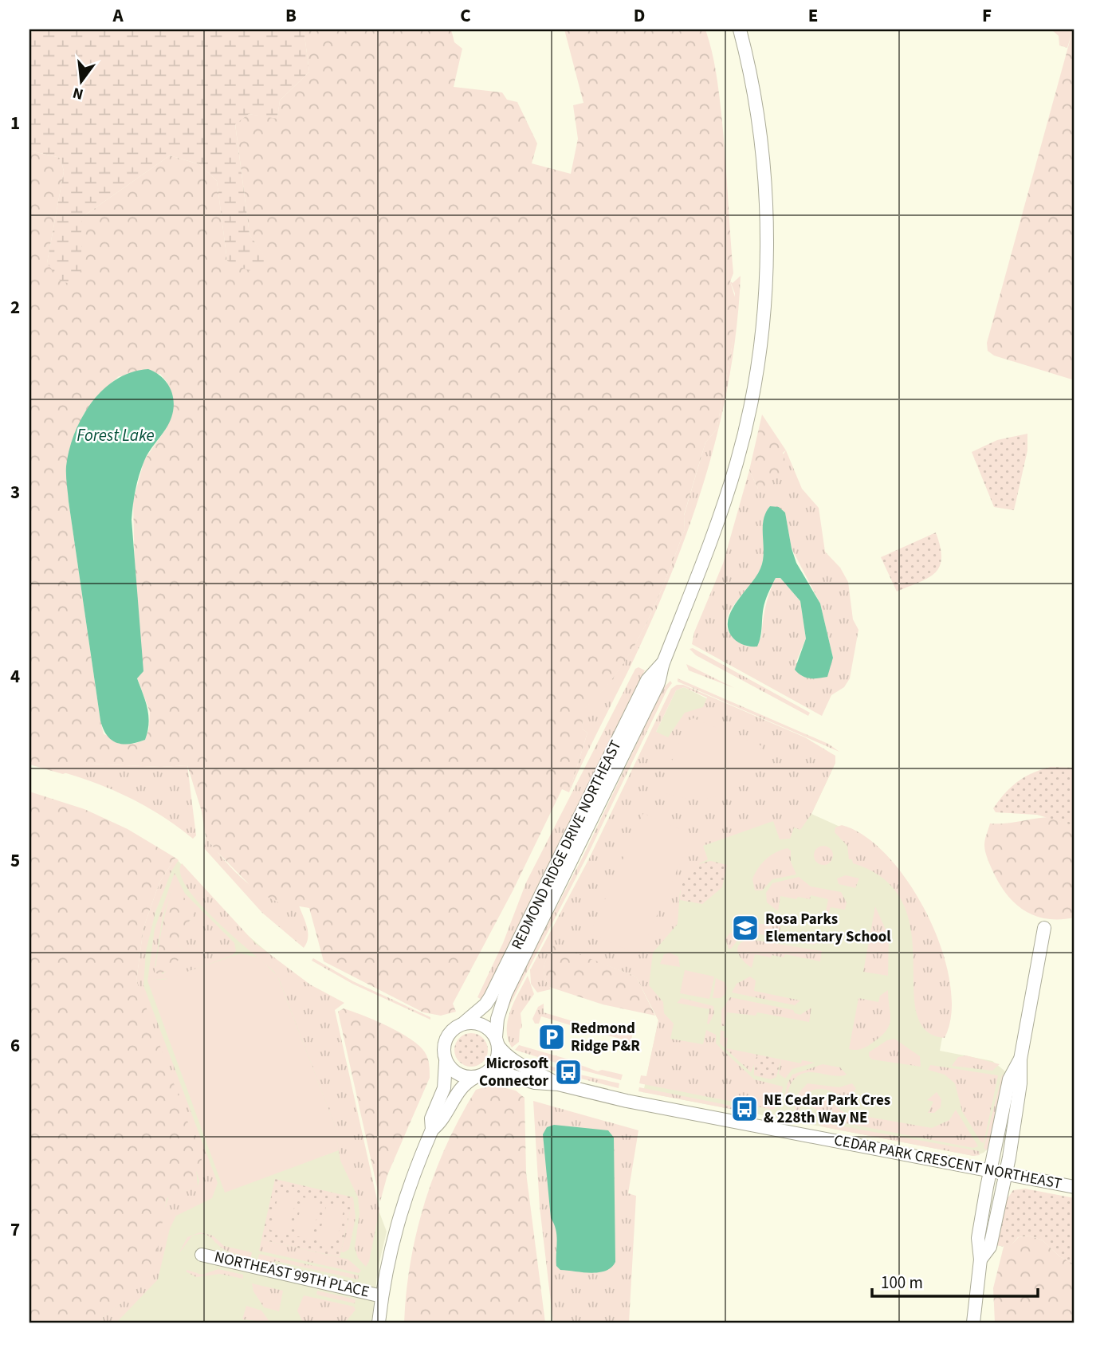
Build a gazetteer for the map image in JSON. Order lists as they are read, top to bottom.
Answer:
{
  "streets": {
    "street": ["REDMOND RIDGE DRIVE NORTHEAST", "CEDAR PARK CRESCENT NORTHEAST", "NORTHEAST 99TH PLACE"]
  },
  "crossings": [
    ["REDMOND RIDGE DRIVE NORTHEAST", "CEDAR PARK CRESCENT NORTHEAST"],
    ["REDMOND RIDGE DRIVE NORTHEAST", "NORTHEAST 99TH PLACE"]
  ],
  "water": ["Forest Lake"],
  "places": {
    "school or university": ["Rosa Parks Elementary School"],
    "parking": ["Redmond Ridge P&R"],
    "bus stop": ["Microsoft Connector", "NE Cedar Park Cres & 228th Way NE"]
  },
  "scale_bar": "100 m",
  "north": "bottom",
  "grid": {
    "columns": [
      "A",
      "B",
      "C",
      "D",
      "E",
      "F"
    ],
    "rows": [
      "1",
      "2",
      "3",
      "4",
      "5",
      "6",
      "7"
    ]
  }
}
